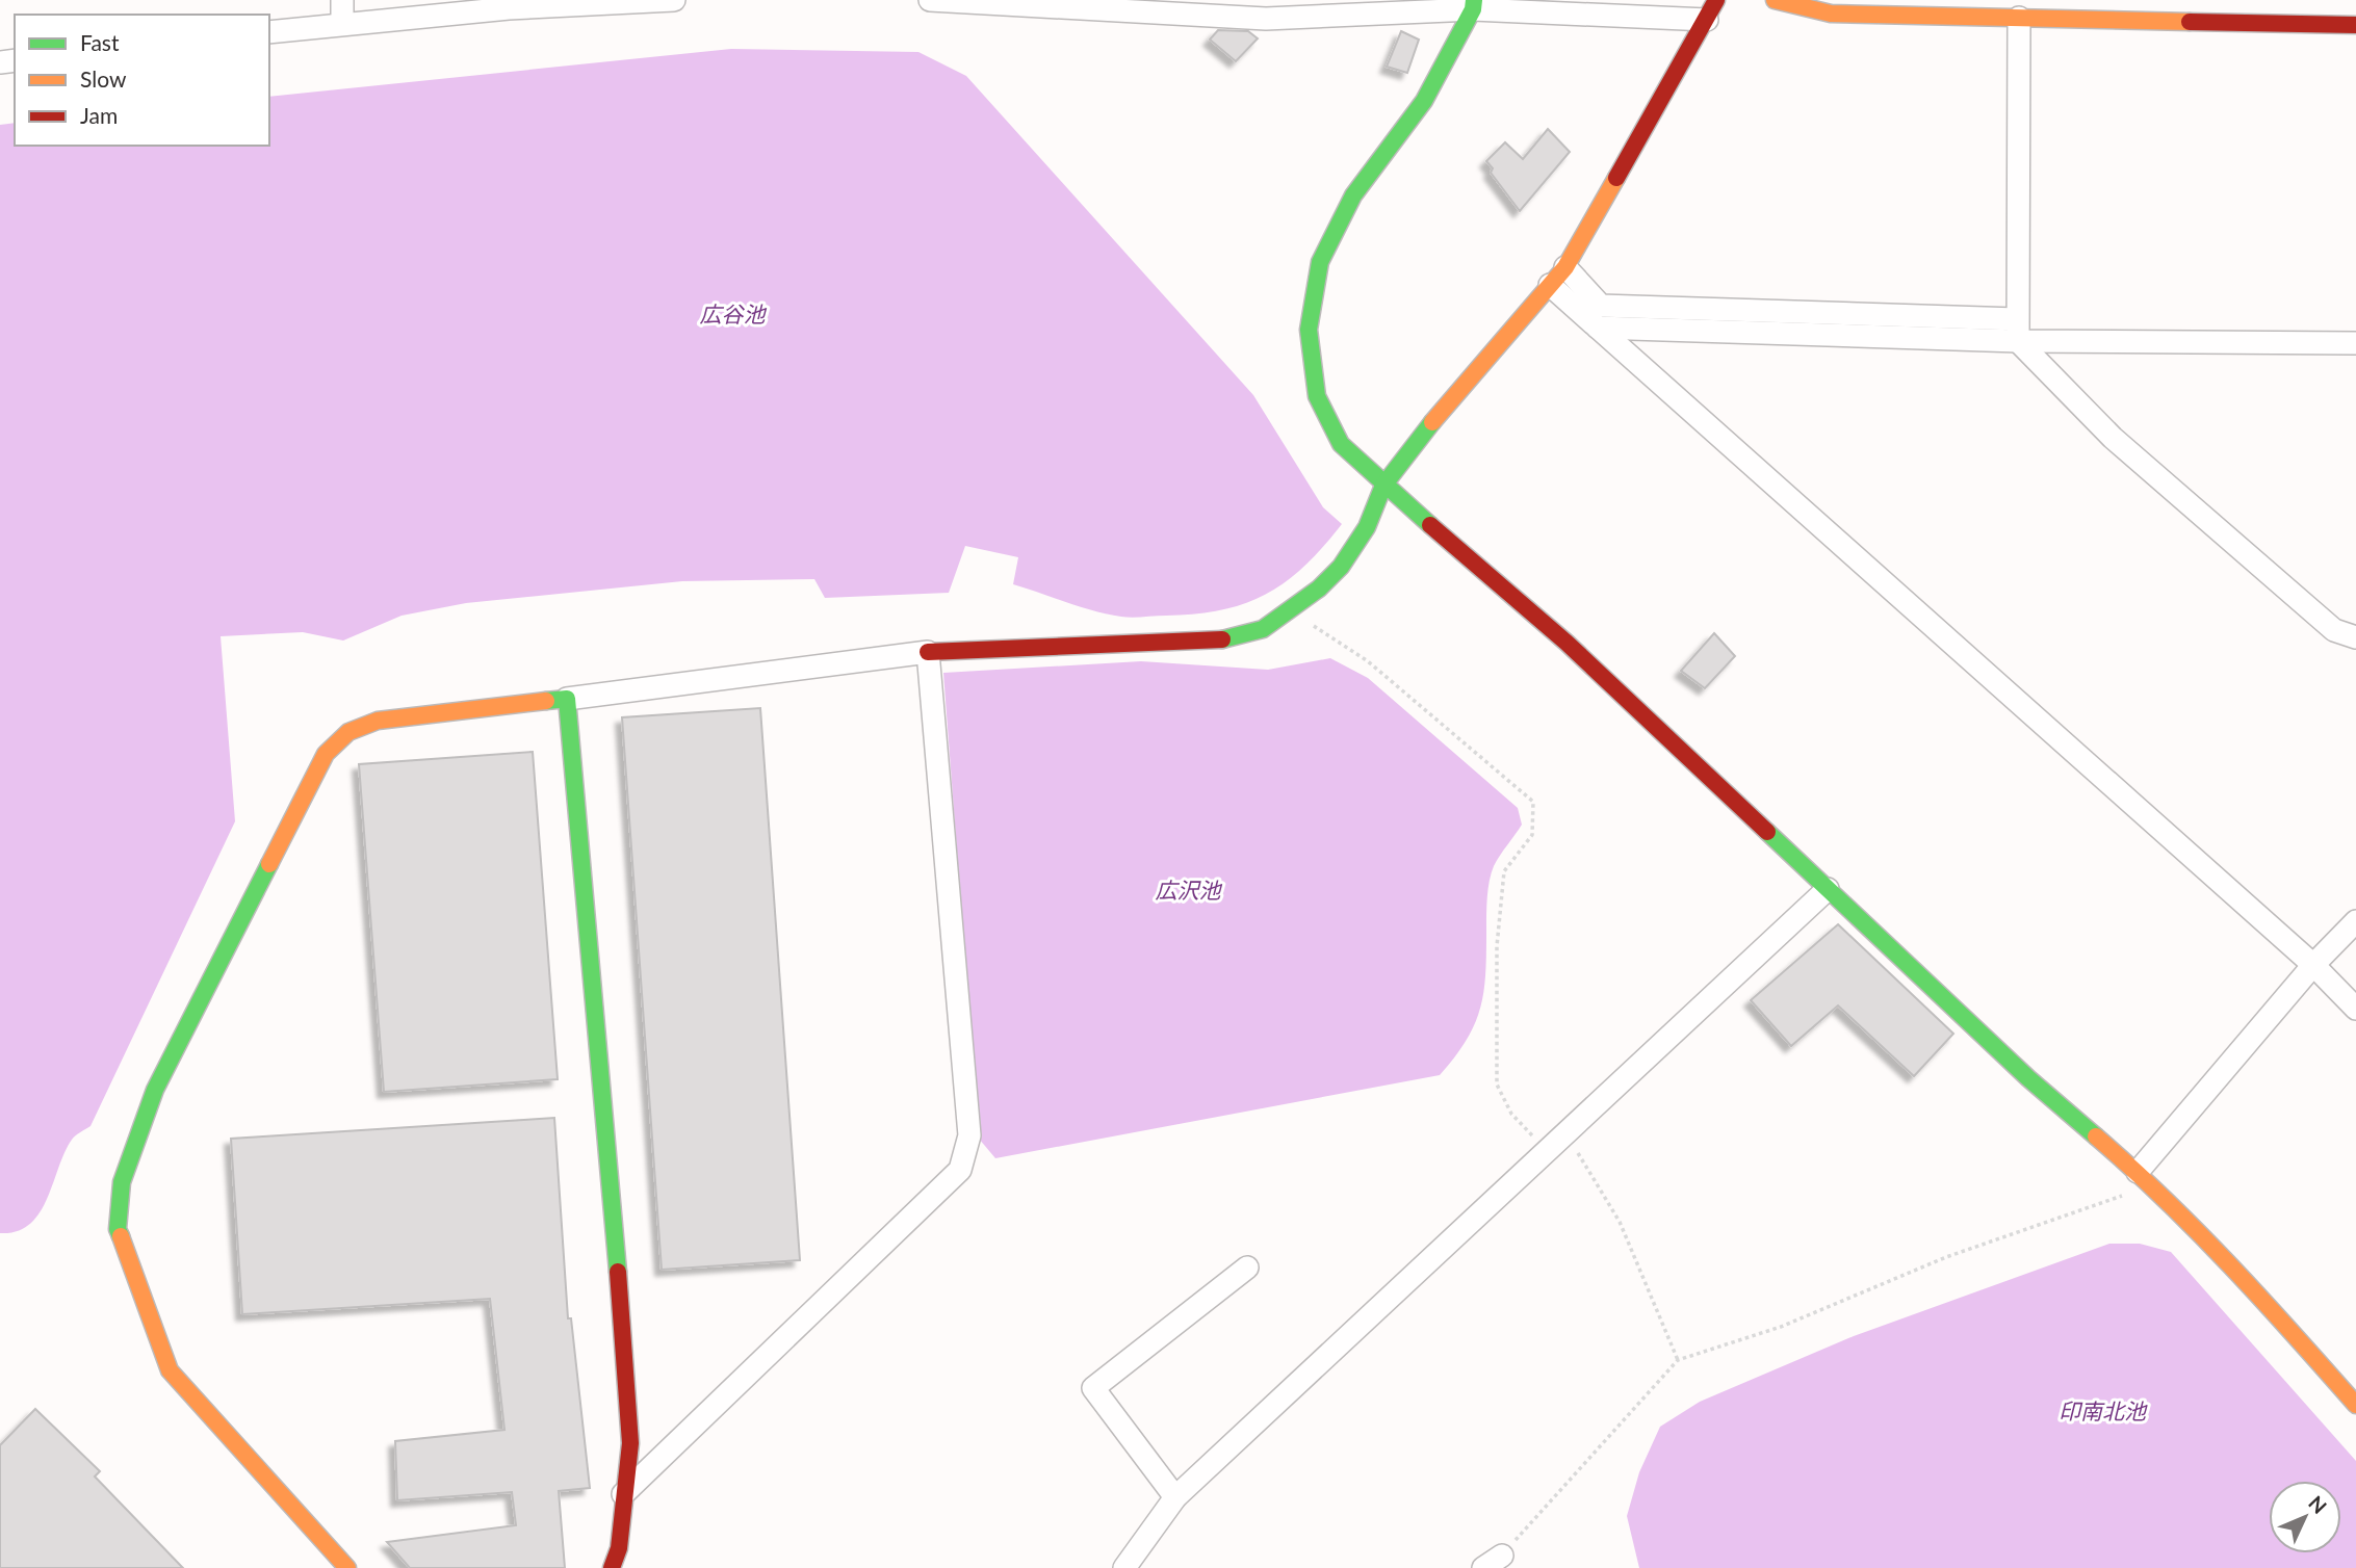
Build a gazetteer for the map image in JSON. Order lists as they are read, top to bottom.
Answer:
{
  "water": ["広谷池", "広沢池", "印南北池"],
  "legend": ["Fast", "Slow", "Jam"],
  "north": "top right"
}
